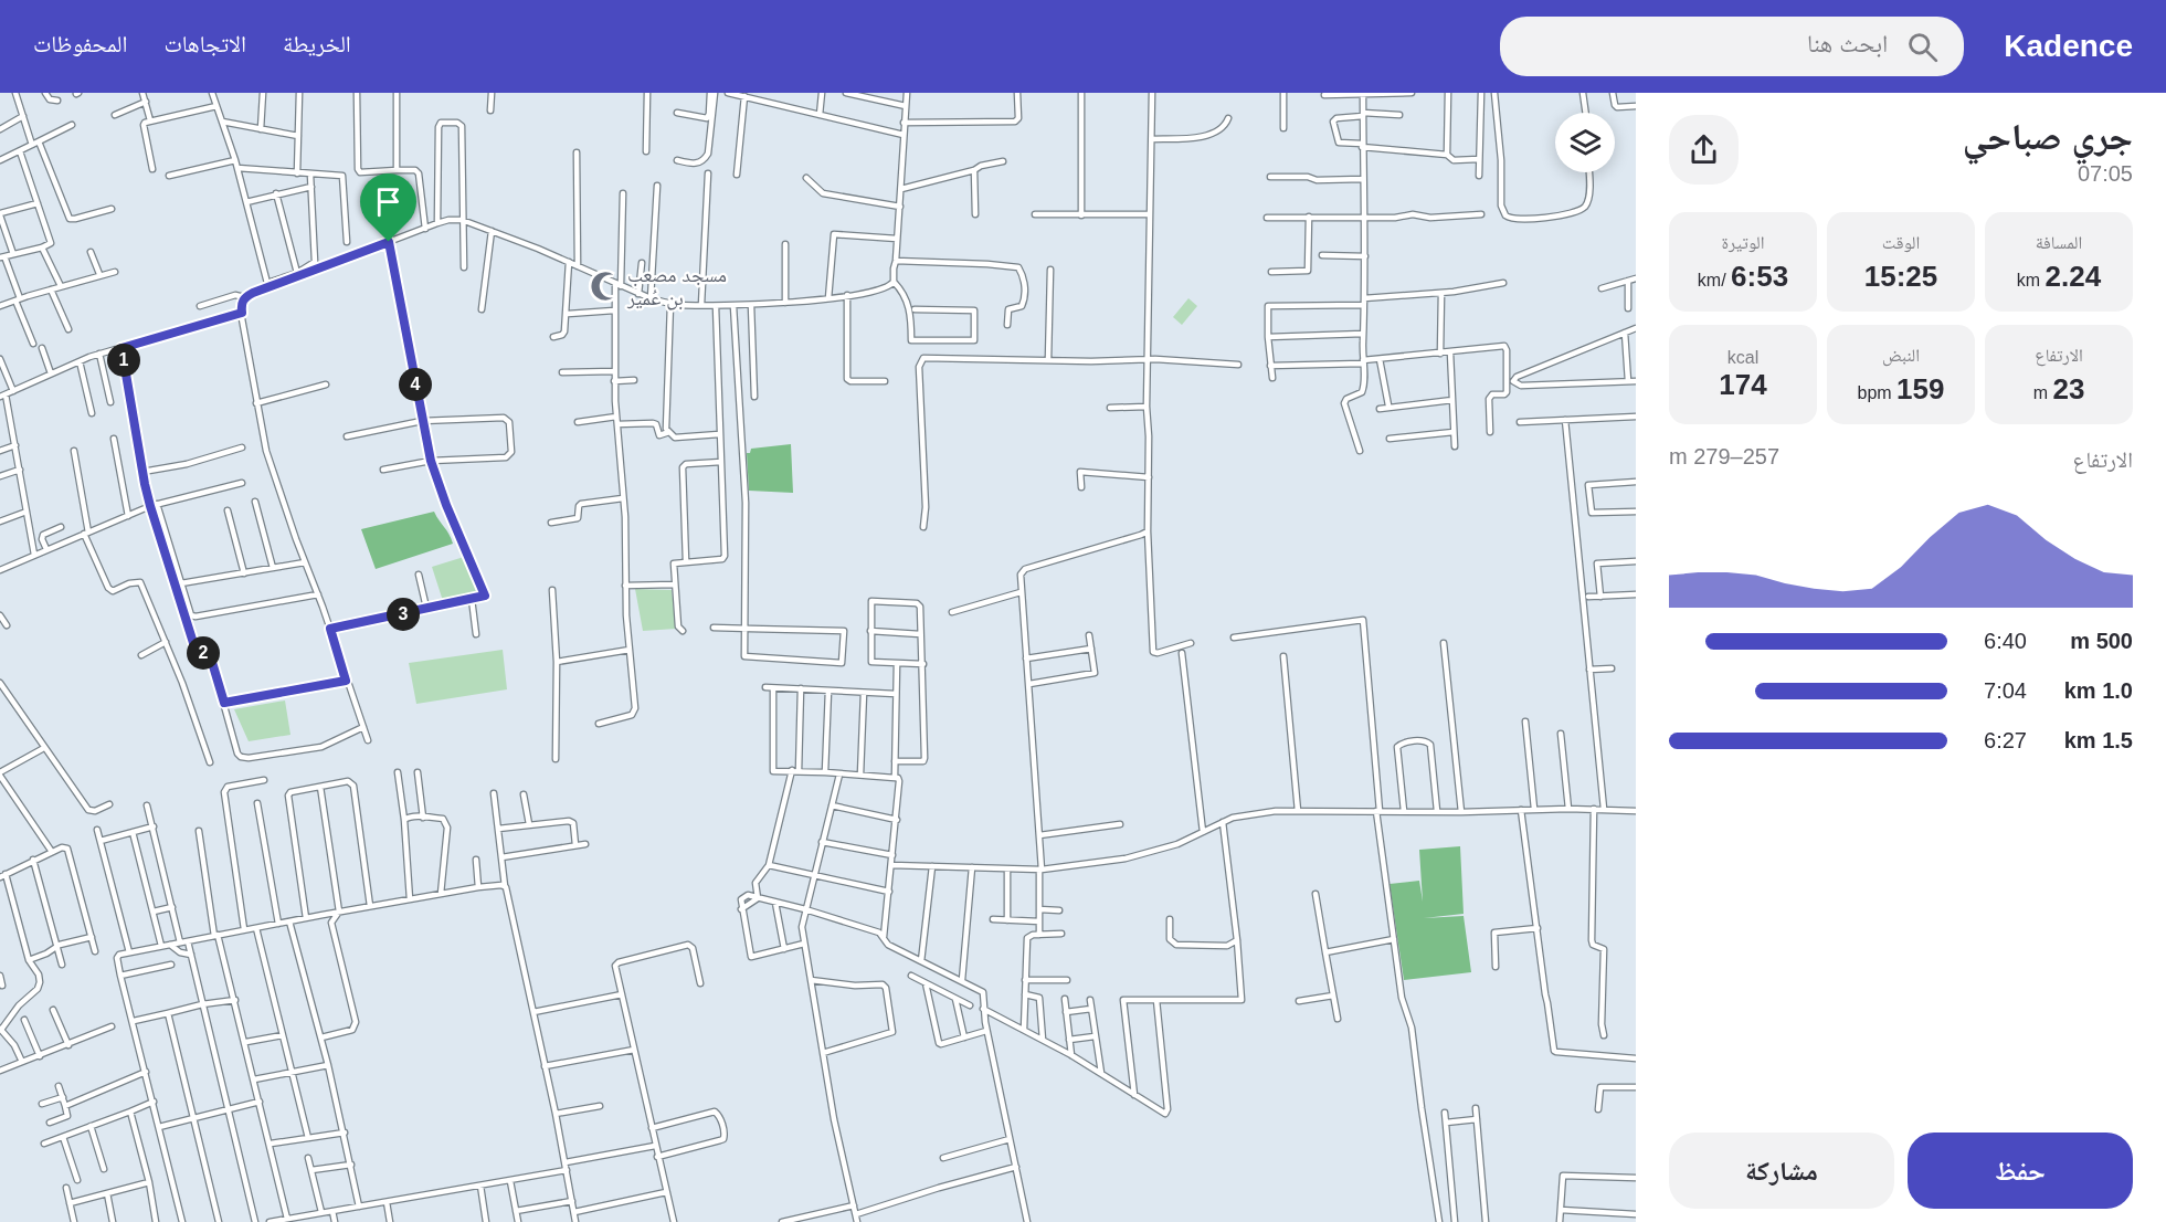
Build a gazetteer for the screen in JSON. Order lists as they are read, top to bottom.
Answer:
{
  "places": {
    "mosque": ["مسجد مصعب بن عُمير"]
  },
  "page": {
    "header": "Kadence",
    "search": "ابحث هنا",
    "nav": ["الخريطة", "الاتجاهات", "المحفوظات"],
    "heading": ["جري صباحي", "07:05"],
    "stats": [
      ["المسافة", "2.24 km"],
      ["الوقت", "15:25"],
      ["الوتيرة", "6:53 /km"],
      ["الارتفاع", "23 m"],
      ["النبض", "159 bpm"],
      ["kcal", "174"]
    ],
    "pins": [
      "1",
      "4",
      "3",
      "2"
    ],
    "chart": ["الارتفاع", "257–279 m"],
    "list": [
      {
        "name": "500 m",
        "note": "6:40"
      },
      {
        "name": "1.0 km",
        "note": "7:04"
      },
      {
        "name": "1.5 km",
        "note": "6:27"
      }
    ],
    "buttons": ["حفظ", "مشاركة"]
  }
}
